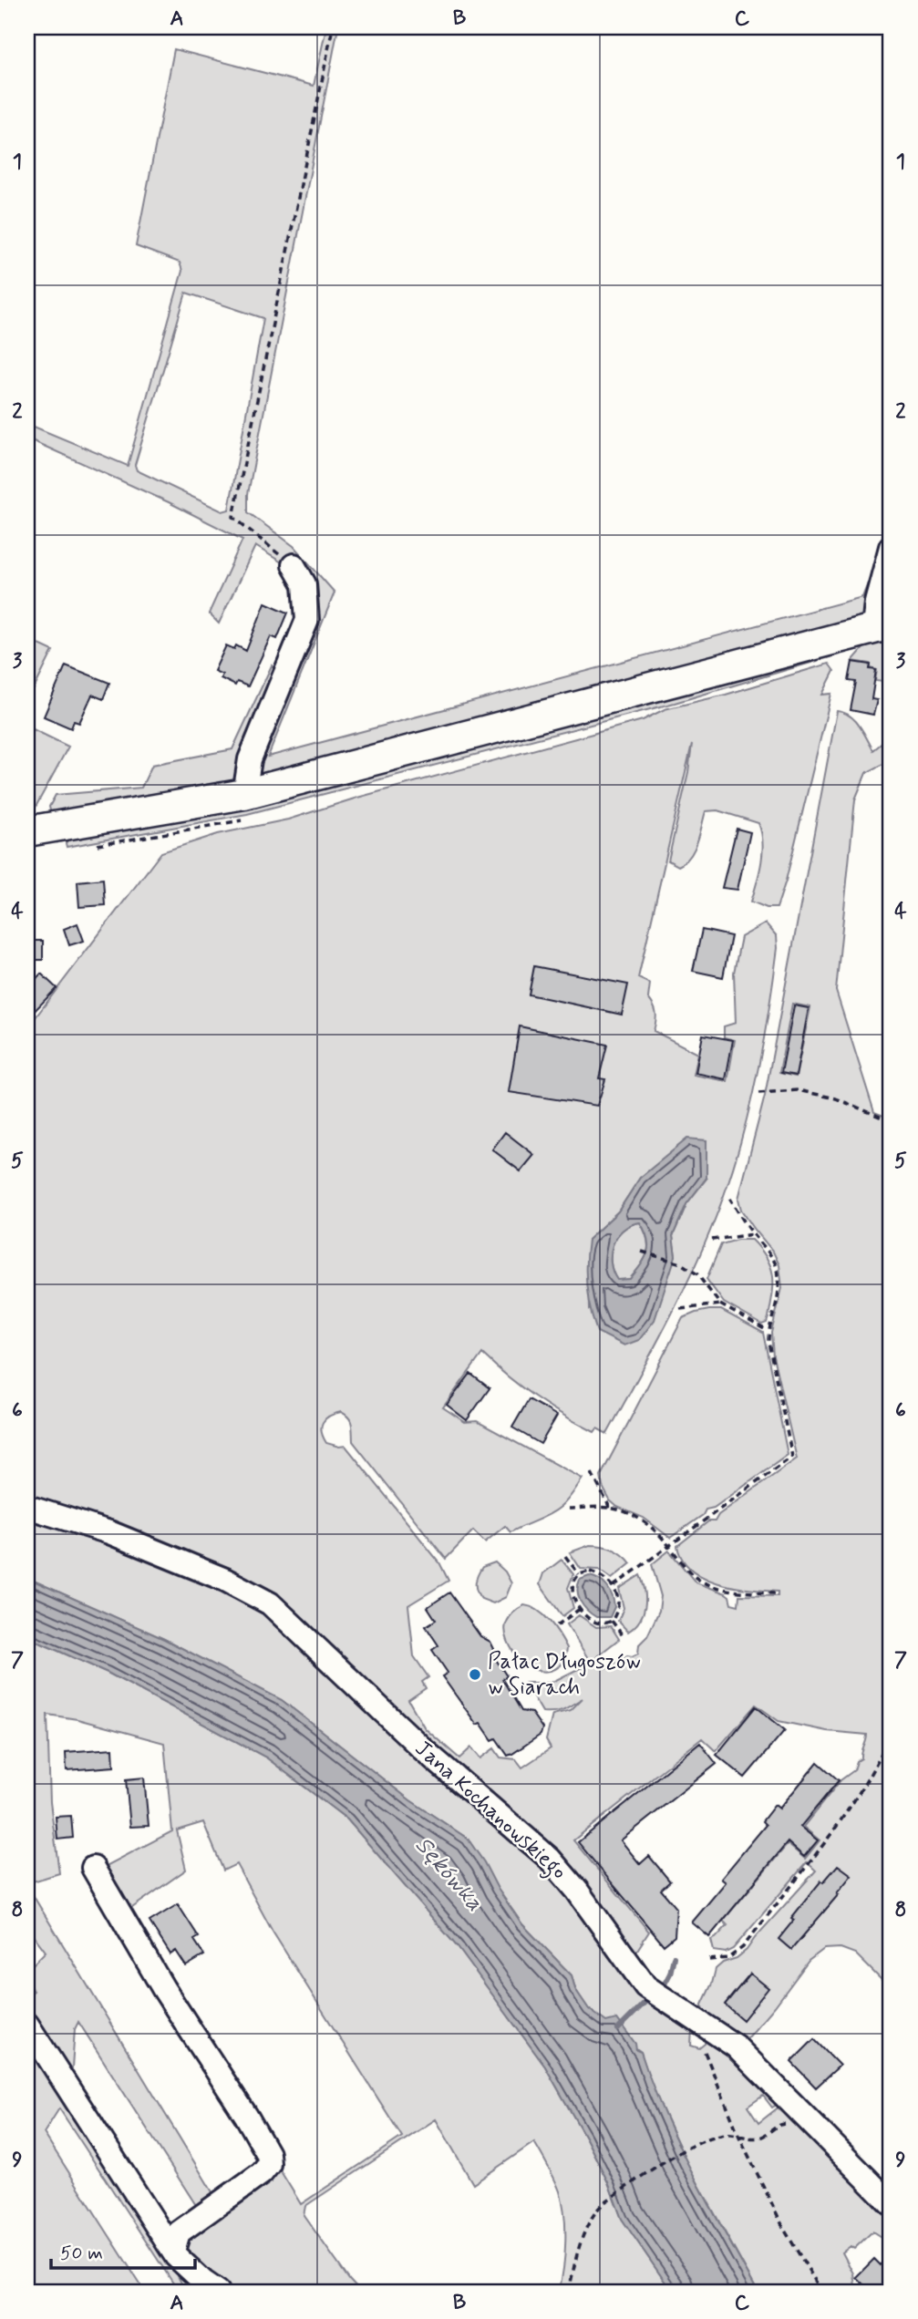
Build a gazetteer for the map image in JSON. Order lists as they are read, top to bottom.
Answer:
{
  "streets": {
    "street": ["Jana Kochanowskiego"]
  },
  "water": ["Sękówka"],
  "places": ["Pałac Długoszów w Siarach"],
  "scale_bar": "50 m",
  "grid": {
    "columns": ["A", "B", "C"],
    "rows": [
      "1",
      "2",
      "3",
      "4",
      "5",
      "6",
      "7",
      "8",
      "9"
    ]
  }
}
